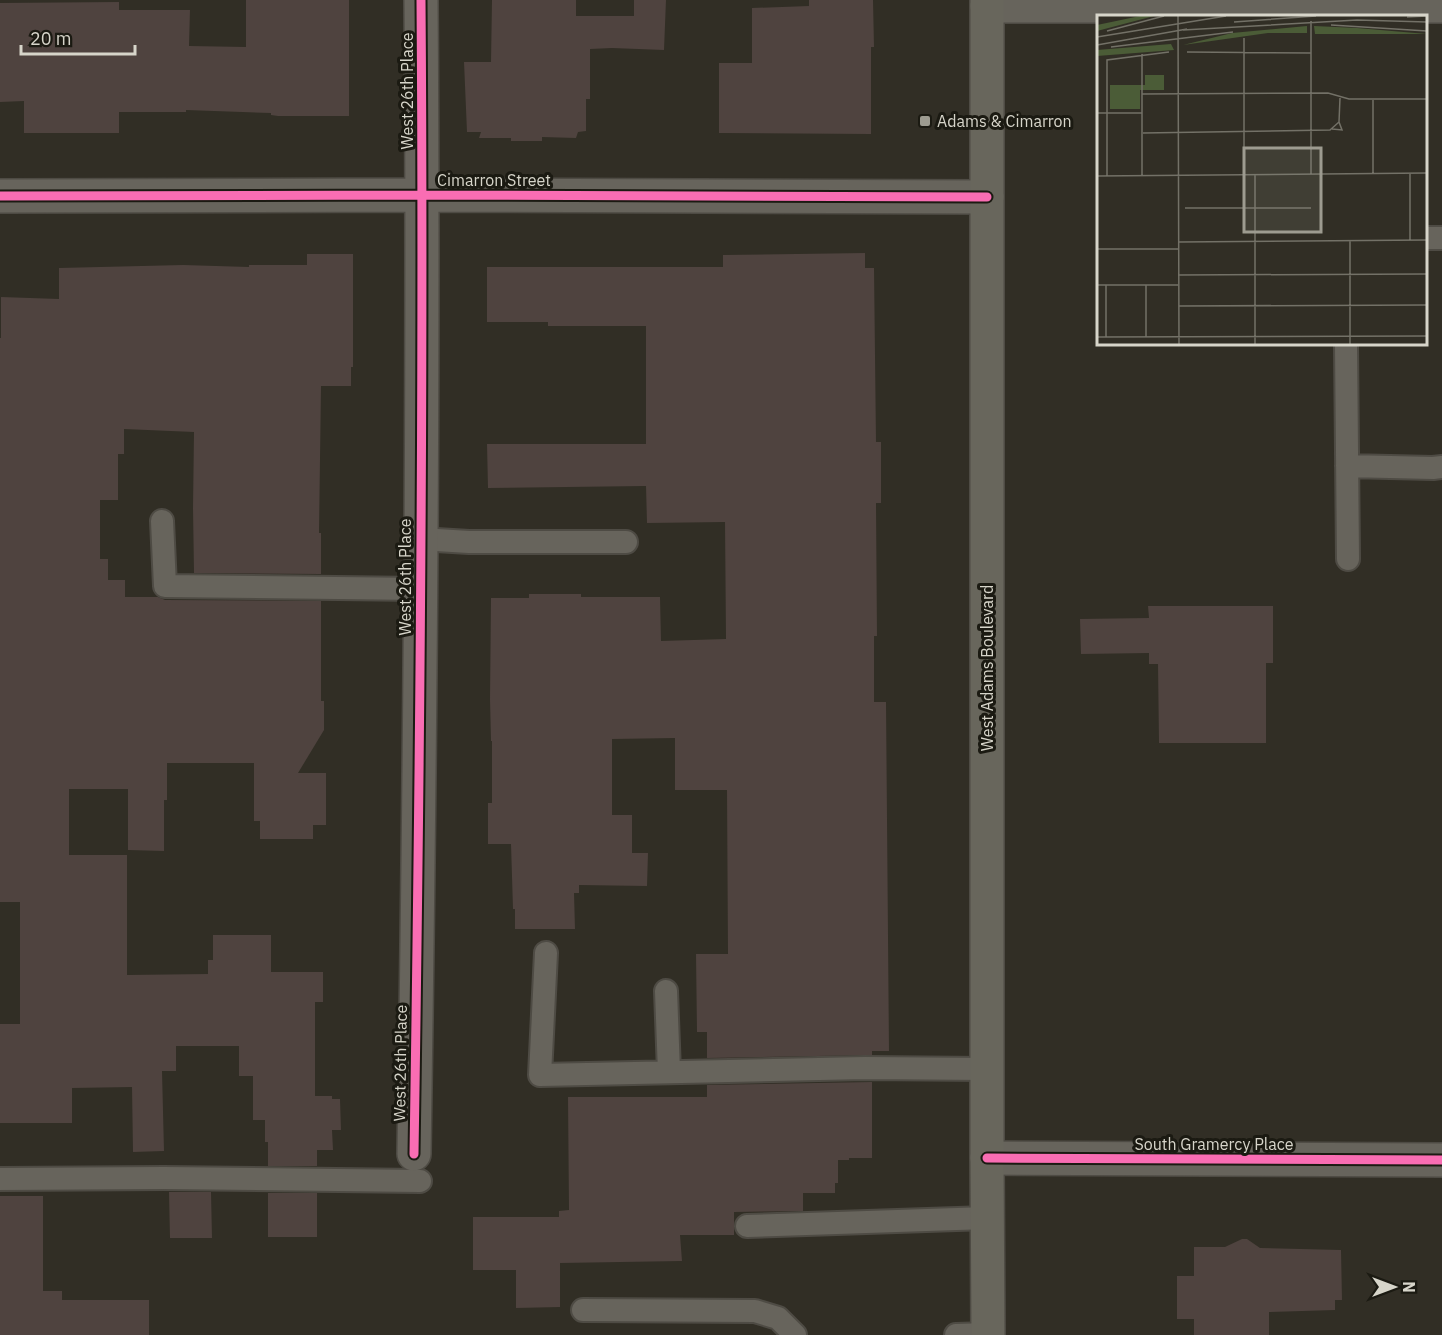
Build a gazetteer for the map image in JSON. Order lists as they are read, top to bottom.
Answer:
{
  "streets": {
    "main road": ["West Adams Boulevard"],
    "street": ["West 26th Place", "Cimarron Street", "South Gramercy Place"]
  },
  "crossings": [
    ["West 26th Place", "Cimarron Street"],
    ["Cimarron Street", "West Adams Boulevard"],
    ["West Adams Boulevard", "South Gramercy Place"]
  ],
  "places": {
    "transit": ["Adams & Cimarron"]
  },
  "scale_bar": "20 m",
  "north": "right"
}
